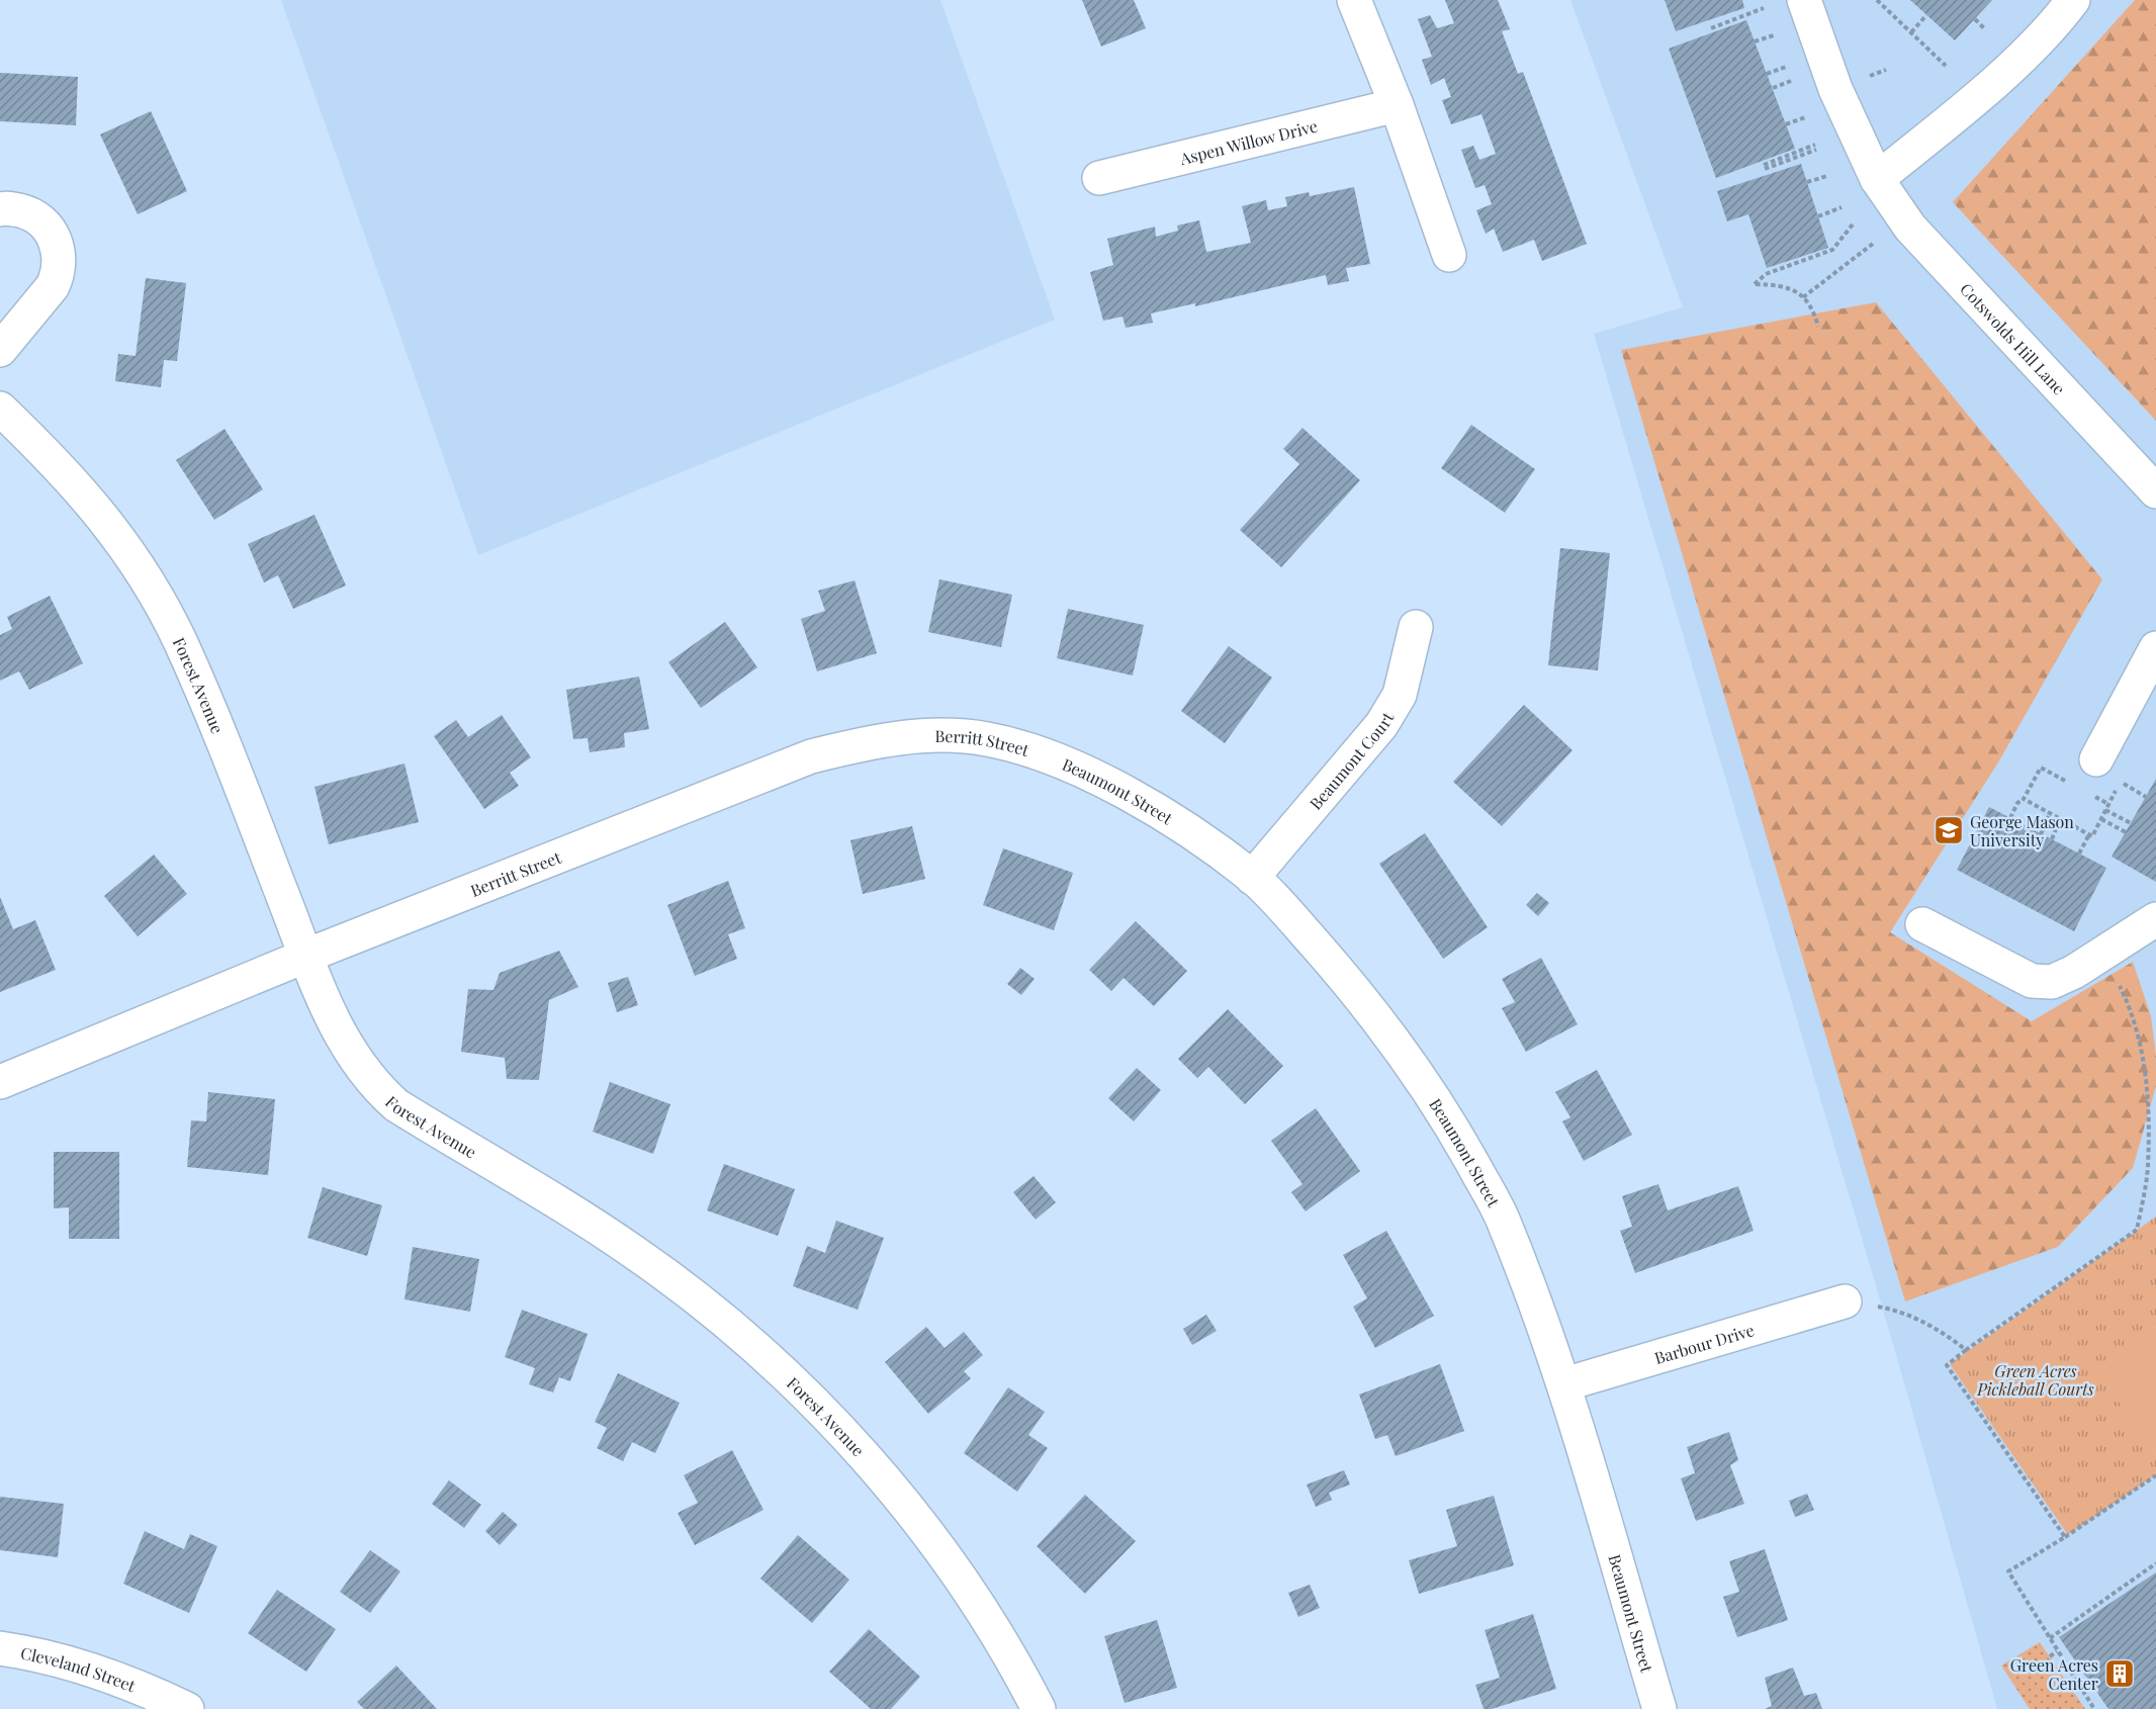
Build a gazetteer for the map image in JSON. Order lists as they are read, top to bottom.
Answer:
{
  "streets": {
    "street": [
      "Aspen Willow Drive",
      "Cotswolds Hill Lane",
      "Forest Avenue",
      "Berritt Street",
      "Beaumont Court",
      "Beaumont Street",
      "Barbour Drive",
      "Cleveland Street"
    ]
  },
  "crossings": [
    ["Forest Avenue", "Berritt Street"],
    ["Berritt Street", "Beaumont Street"],
    ["Beaumont Court", "Beaumont Street"],
    ["Beaumont Street", "Barbour Drive"]
  ],
  "parks": ["Green Acres Pickleball Courts"],
  "places": {
    "school or university": ["George Mason University"],
    "building": ["Green Acres Center"]
  }
}
